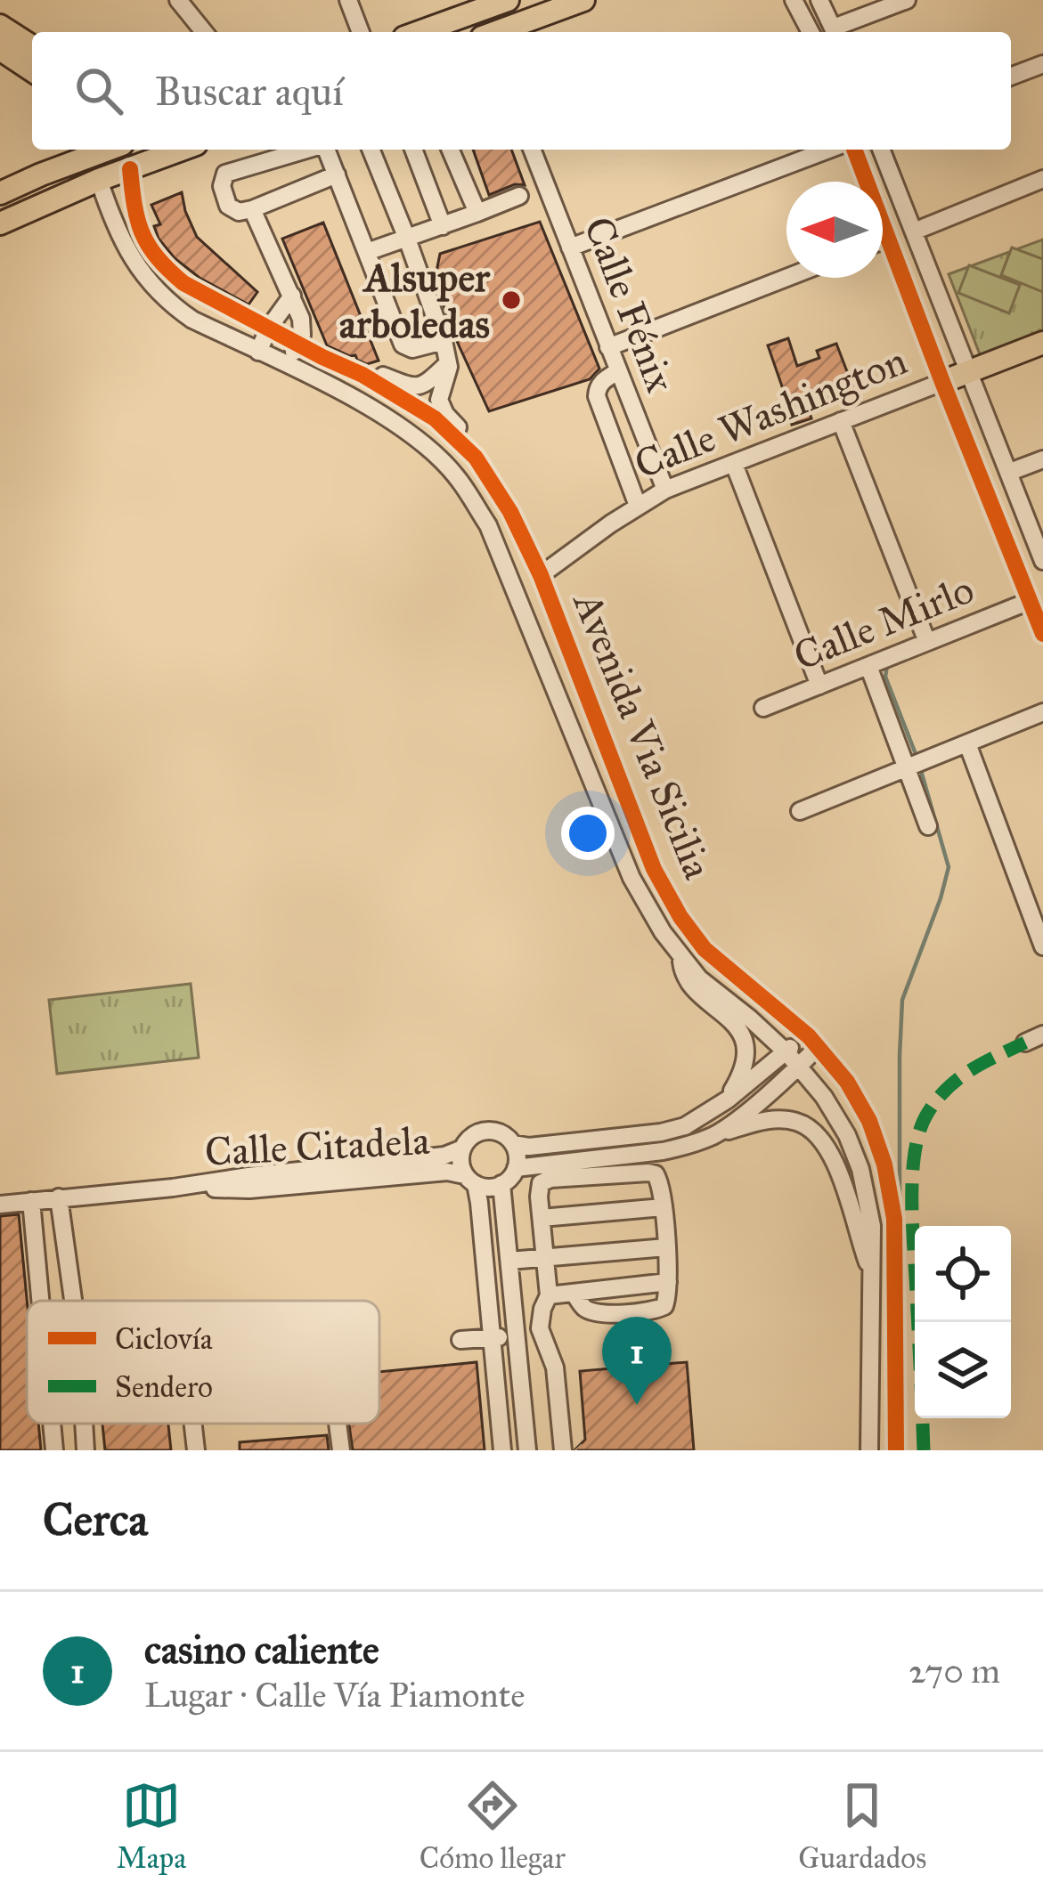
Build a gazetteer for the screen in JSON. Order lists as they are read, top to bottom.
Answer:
{
  "streets": {
    "main road": ["Calle Washington"],
    "street": [
      "Calle Fénix",
      "Calle Mirlo",
      "Avenida Via Sicilia",
      "Calle Citadela"
    ]
  },
  "crossings": [
    ["Calle Fénix", "Calle Washington"],
    ["Calle Washington", "Avenida Via Sicilia"]
  ],
  "places": ["Alsuper arboledas"],
  "legend": ["Ciclovía", "Sendero"],
  "north": "left",
  "page": {
    "search": "Buscar aquí",
    "pins": "1",
    "heading": "Cerca",
    "list": [
      {
        "mark": "1",
        "name": "casino caliente",
        "note": "Lugar · Calle Vía Piamonte",
        "value": "270 m"
      }
    ],
    "nav": ["Mapa", "Cómo llegar", "Guardados"]
  }
}
